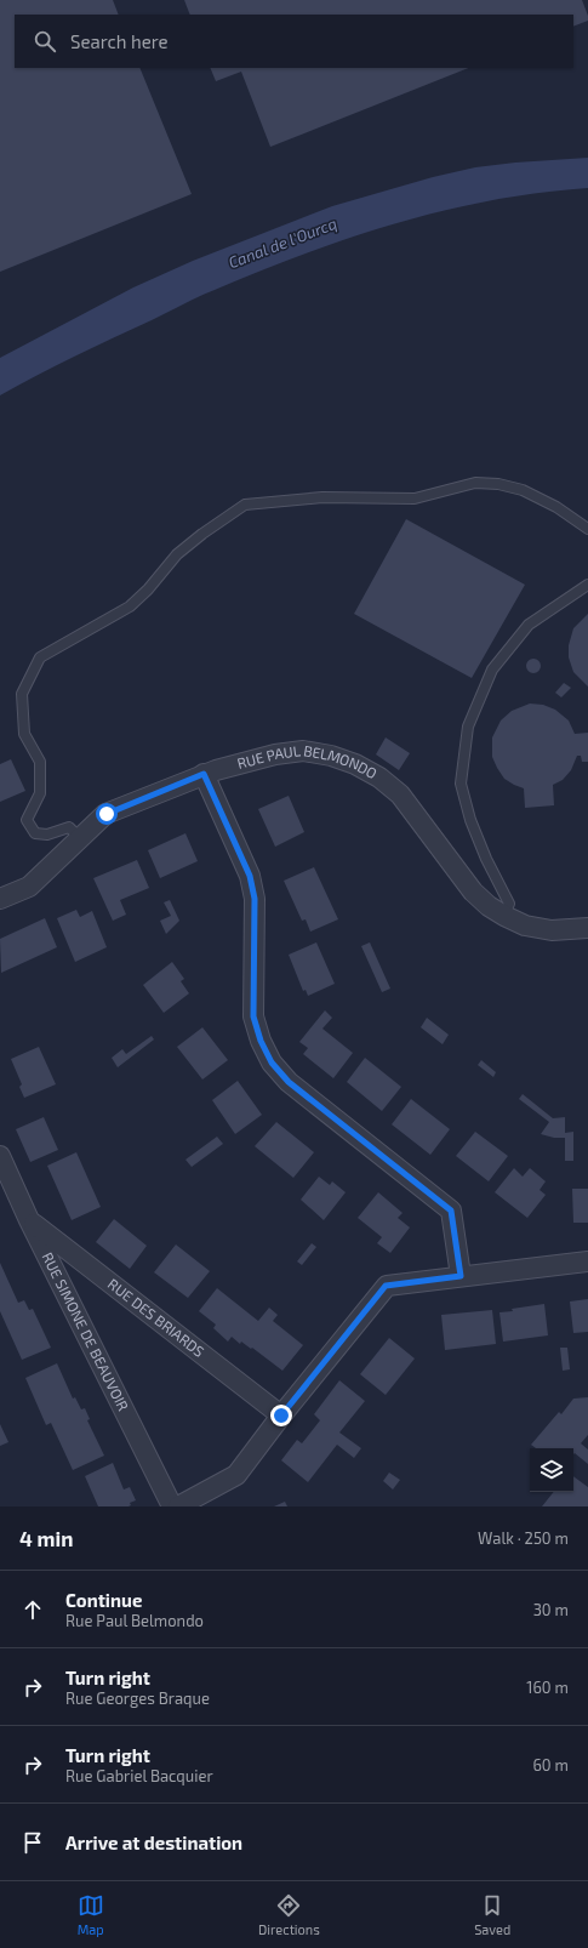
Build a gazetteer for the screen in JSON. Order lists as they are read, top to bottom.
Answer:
{
  "streets": {
    "street": ["RUE PAUL BELMONDO", "RUE DES BRIARDS", "RUE SIMONE DE BEAUVOIR"]
  },
  "crossings": [
    ["RUE DES BRIARDS", "RUE SIMONE DE BEAUVOIR"]
  ],
  "water": ["Canal de l'Ourcq"],
  "page": {
    "search": "Search here",
    "heading": ["4 min", "Walk · 250 m"],
    "list": [
      ["Continue", "Rue Paul Belmondo", "30 m"],
      ["Turn right", "Rue Georges Braque", "160 m"],
      ["Turn right", "Rue Gabriel Bacquier", "60 m"],
      "Arrive at destination"
    ],
    "nav": ["Map", "Directions", "Saved"]
  }
}
